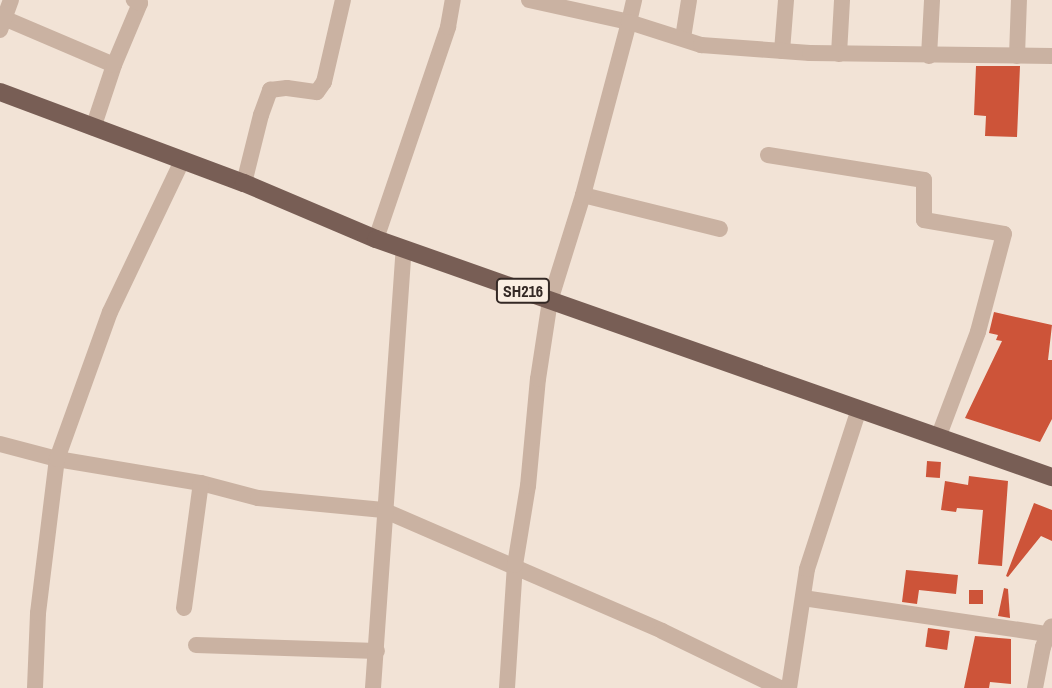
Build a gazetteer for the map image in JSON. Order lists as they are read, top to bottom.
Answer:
{
  "streets": {
    "main road": ["SH216"]
  }
}
